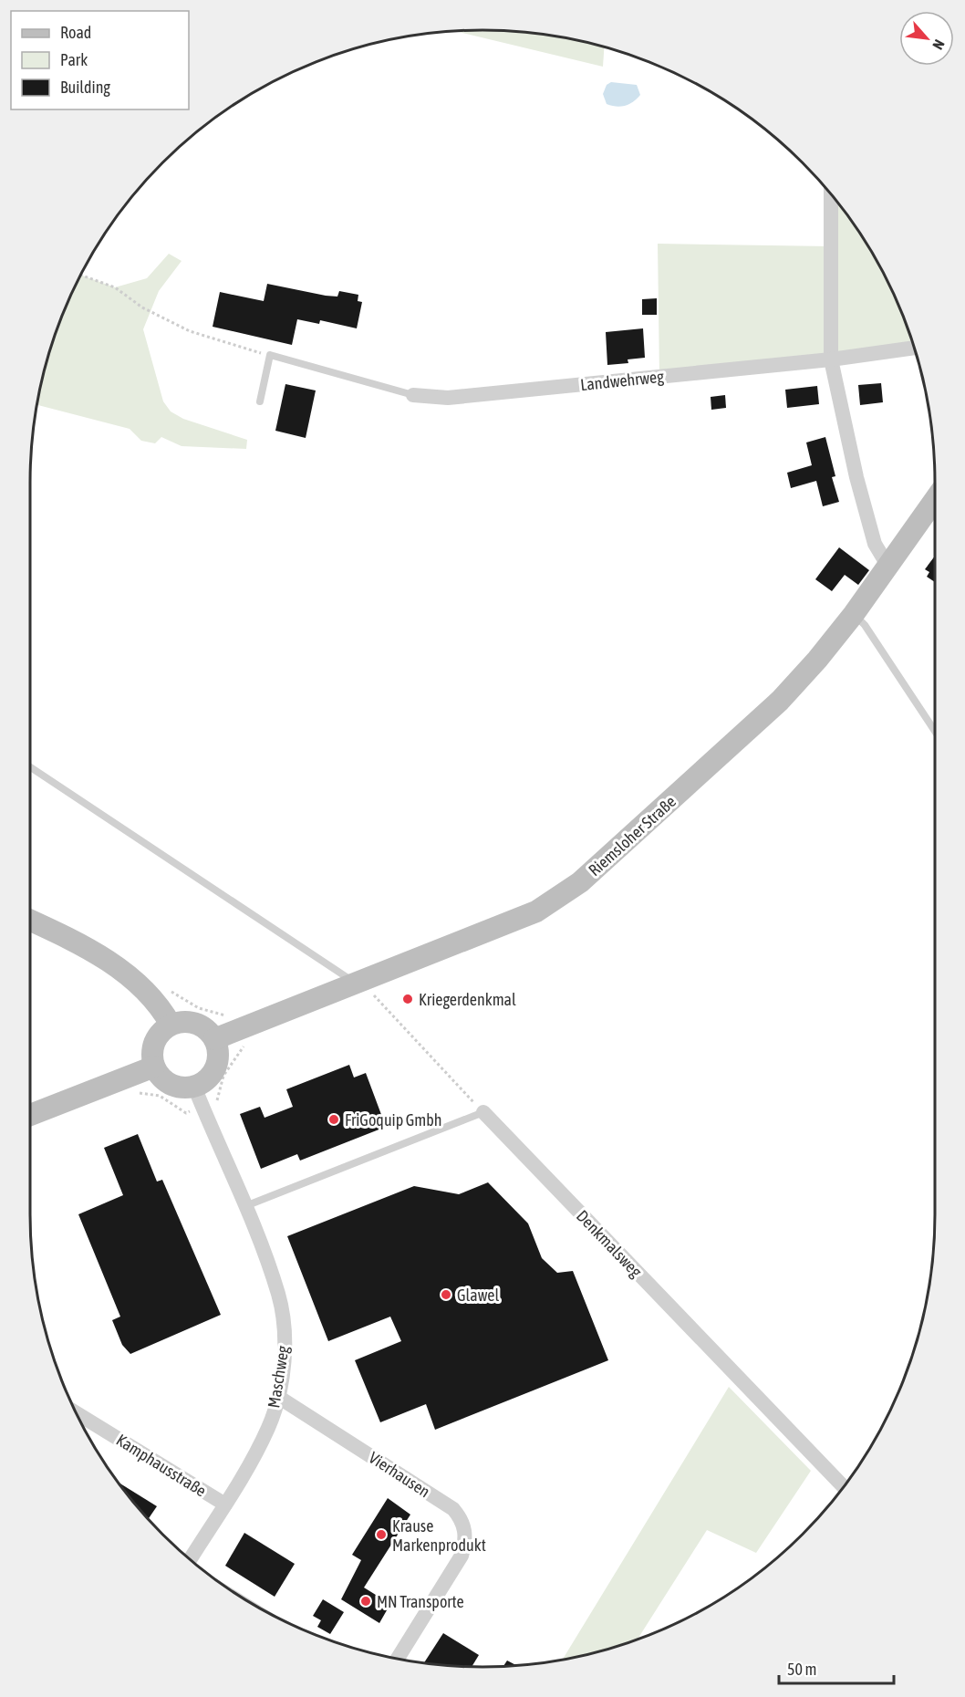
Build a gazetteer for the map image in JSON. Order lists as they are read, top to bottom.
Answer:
{
  "streets": {
    "main road": ["Riemsloher Straße"],
    "street": [
      "Landwehrweg",
      "Denkmalsweg",
      "Maschweg",
      "Kamphausstraße",
      "Vierhausen"
    ]
  },
  "crossings": [
    ["Riemsloher Straße", "Maschweg"],
    ["Maschweg", "Kamphausstraße"],
    ["Maschweg", "Vierhausen"]
  ],
  "places": [
    "Kriegerdenkmal",
    "FriGoquip Gmbh",
    "Glawel",
    "Krause Markenprodukt",
    "MN Transporte"
  ],
  "legend": ["Road", "Park", "Building"],
  "scale_bar": "50 m",
  "north": "bottom right"
}
